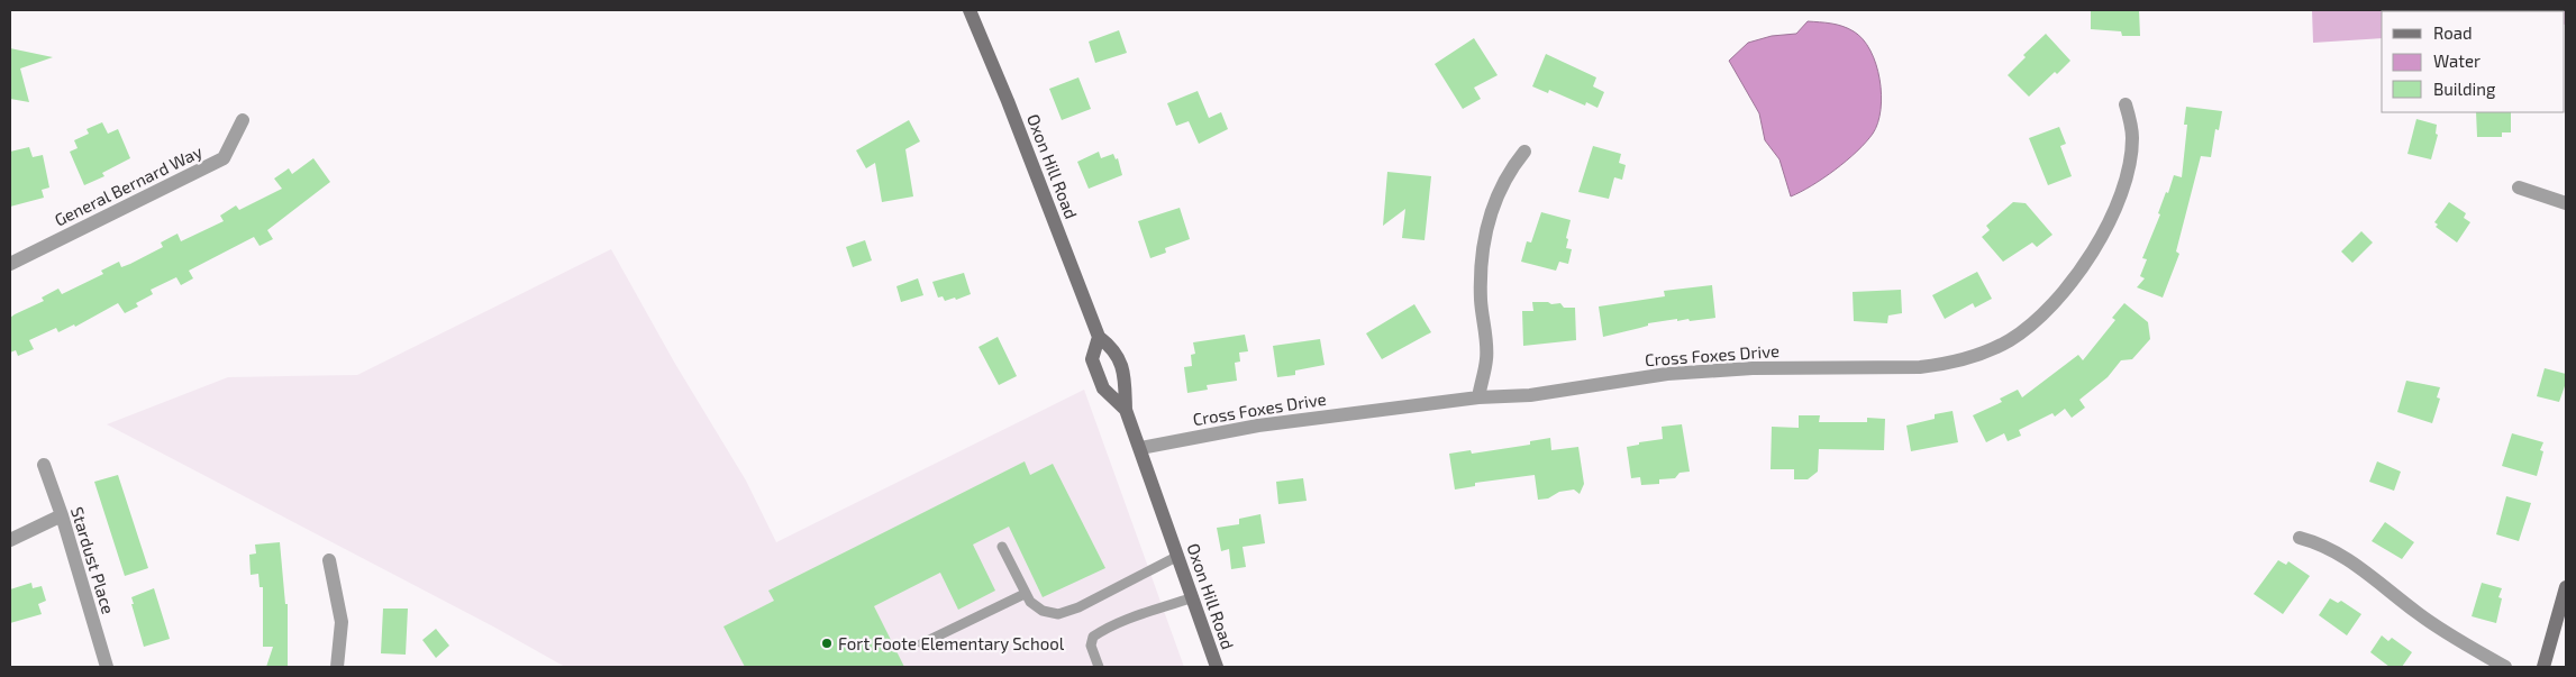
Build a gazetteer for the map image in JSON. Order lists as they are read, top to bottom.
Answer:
{
  "streets": {
    "main road": ["Oxon Hill Road"],
    "street": ["General Bernard Way", "Cross Foxes Drive", "Stardust Place"]
  },
  "crossings": [
    ["Oxon Hill Road", "Cross Foxes Drive"]
  ],
  "places": ["Fort Foote Elementary School"],
  "legend": ["Road", "Water", "Building"]
}
